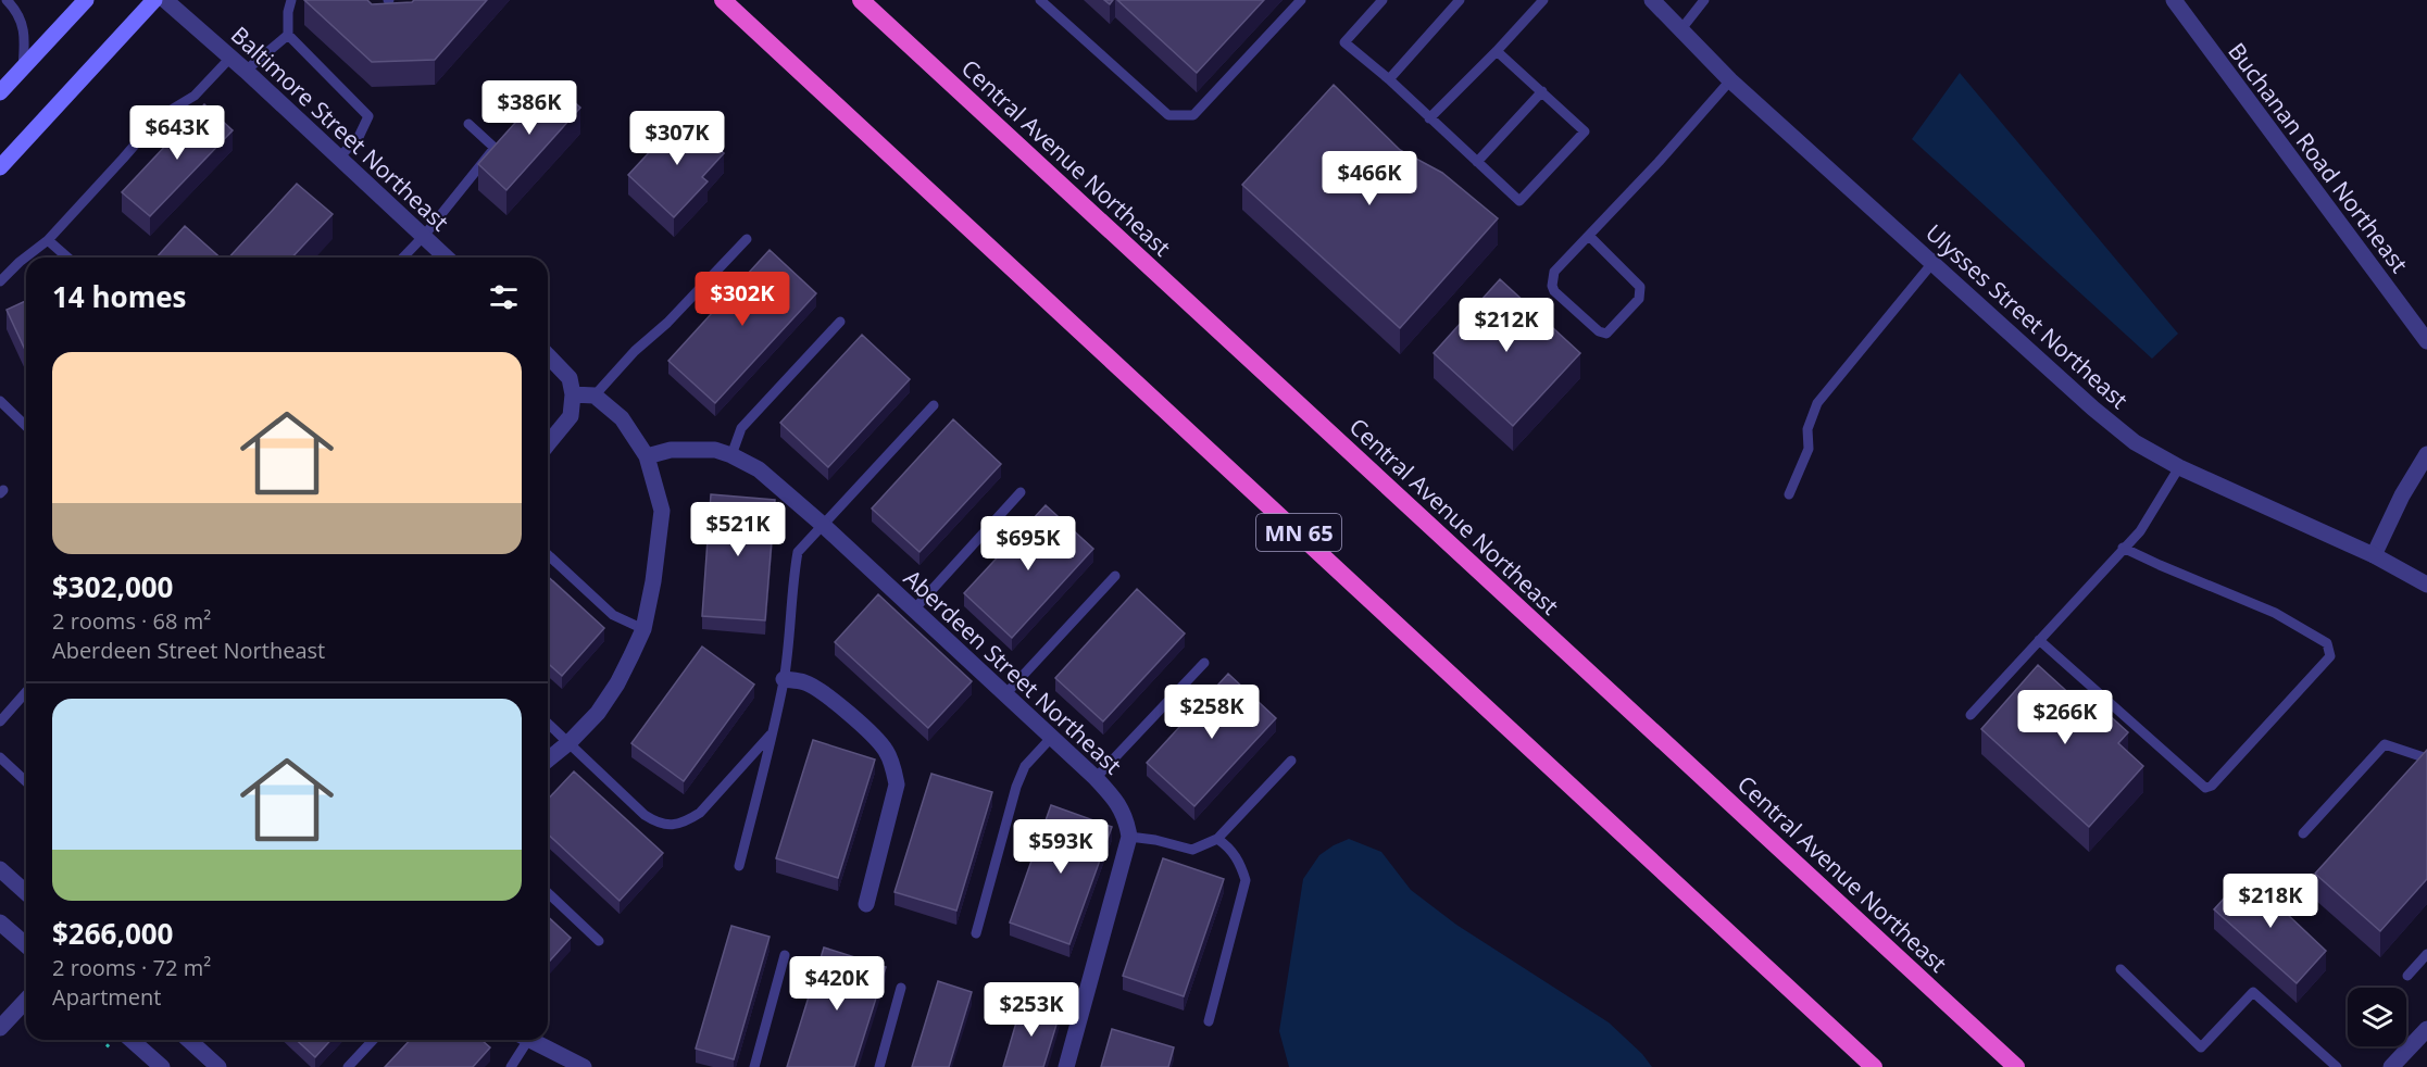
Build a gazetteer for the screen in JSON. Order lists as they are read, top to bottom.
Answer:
{
  "streets": {
    "highway": ["Central Avenue Northeast", "MN 65"],
    "street": [
      "Baltimore Street Northeast",
      "Buchanan Road Northeast",
      "Ulysses Street Northeast",
      "Aberdeen Street Northeast"
    ]
  },
  "page": {
    "price": [
      "$386K",
      "$643K",
      "$307K",
      "$466K",
      "$302K",
      "$212K",
      "$521K",
      "$695K",
      "$258K",
      "$266K",
      "$593K",
      "$218K",
      "$420K",
      "$253K"
    ],
    "heading": "14 homes",
    "list": [
      {
        "name": "$302,000",
        "note": "2 rooms · 68 m² · Aberdeen Street Northeast"
      },
      {
        "name": "$266,000",
        "note": "2 rooms · 72 m² · Apartment"
      }
    ]
  }
}
